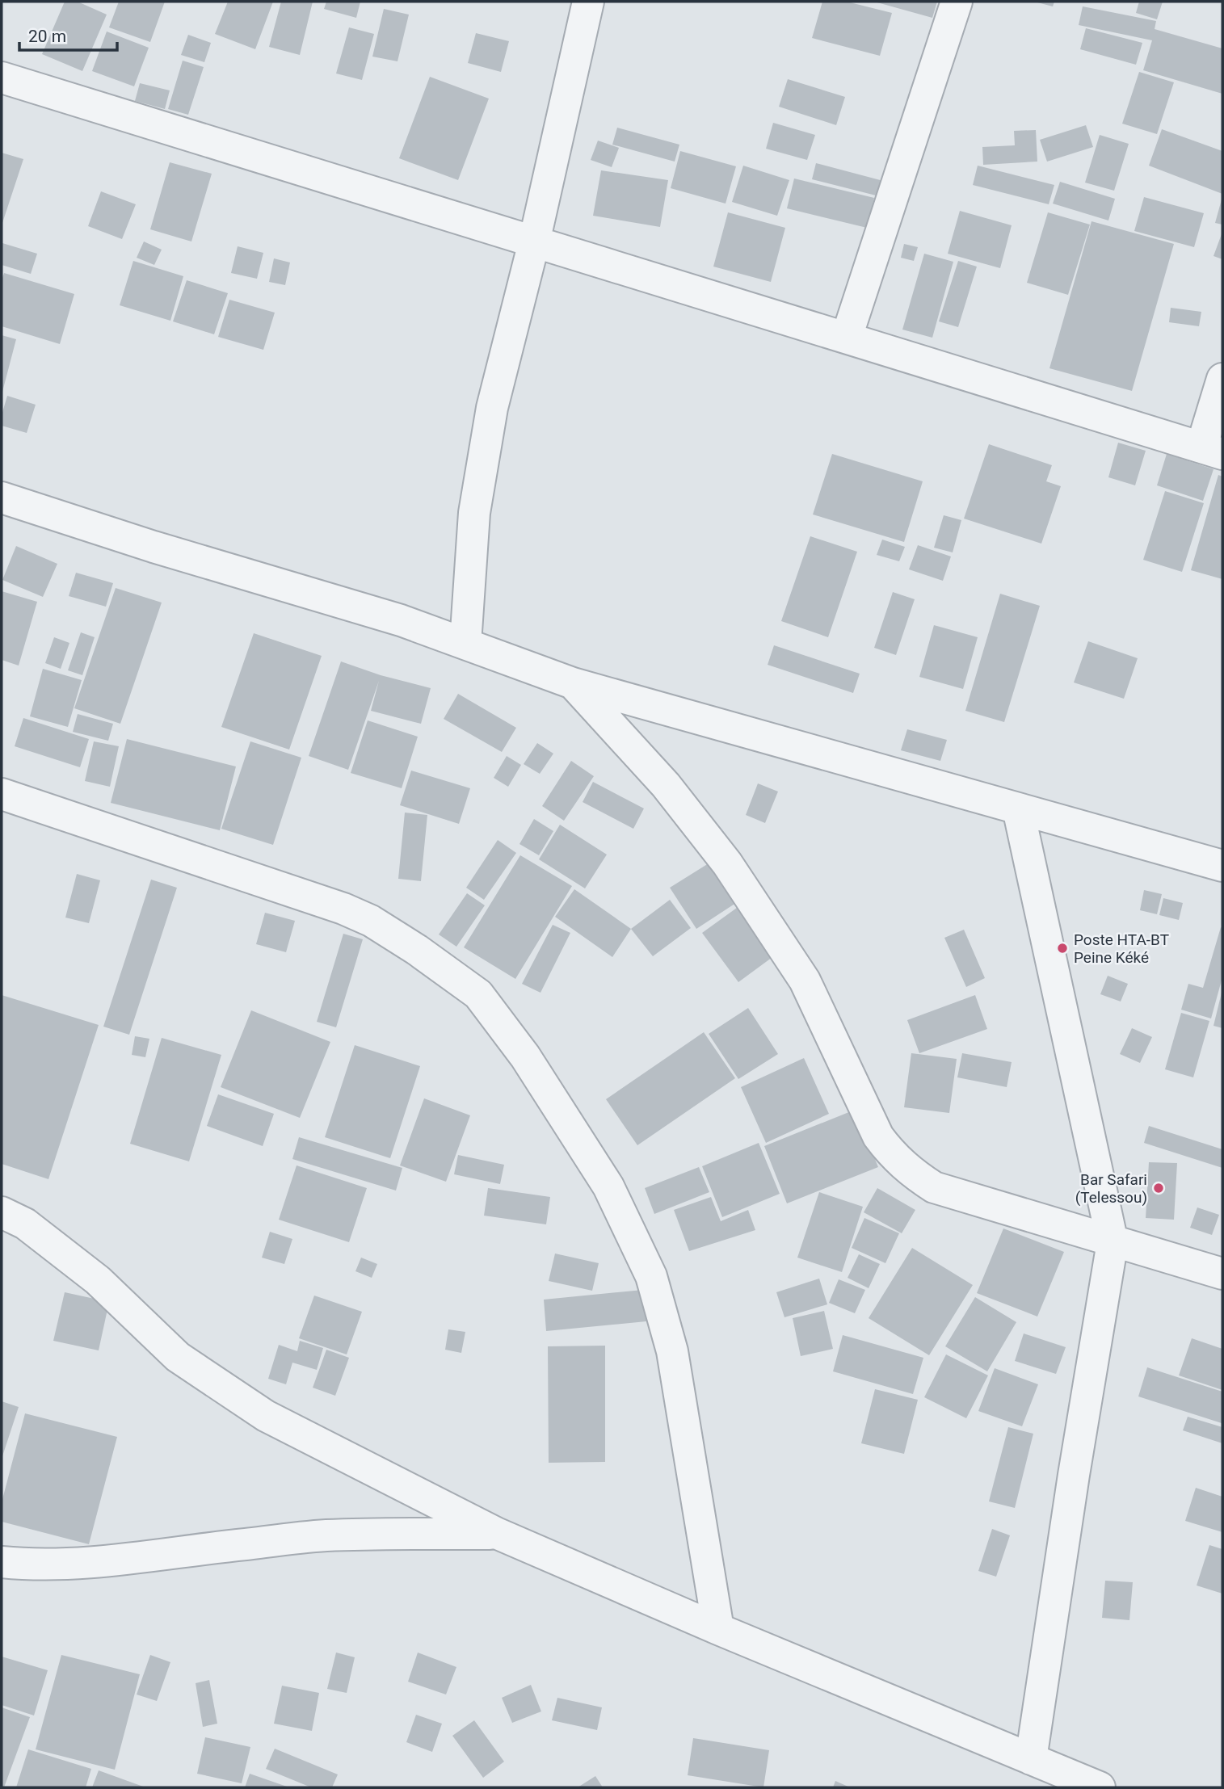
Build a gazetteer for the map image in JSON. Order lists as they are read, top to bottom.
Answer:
{
  "places": ["Poste HTA-BT Peine Kéké", "Bar Safari (Telessou)"],
  "scale_bar": "20 m"
}
